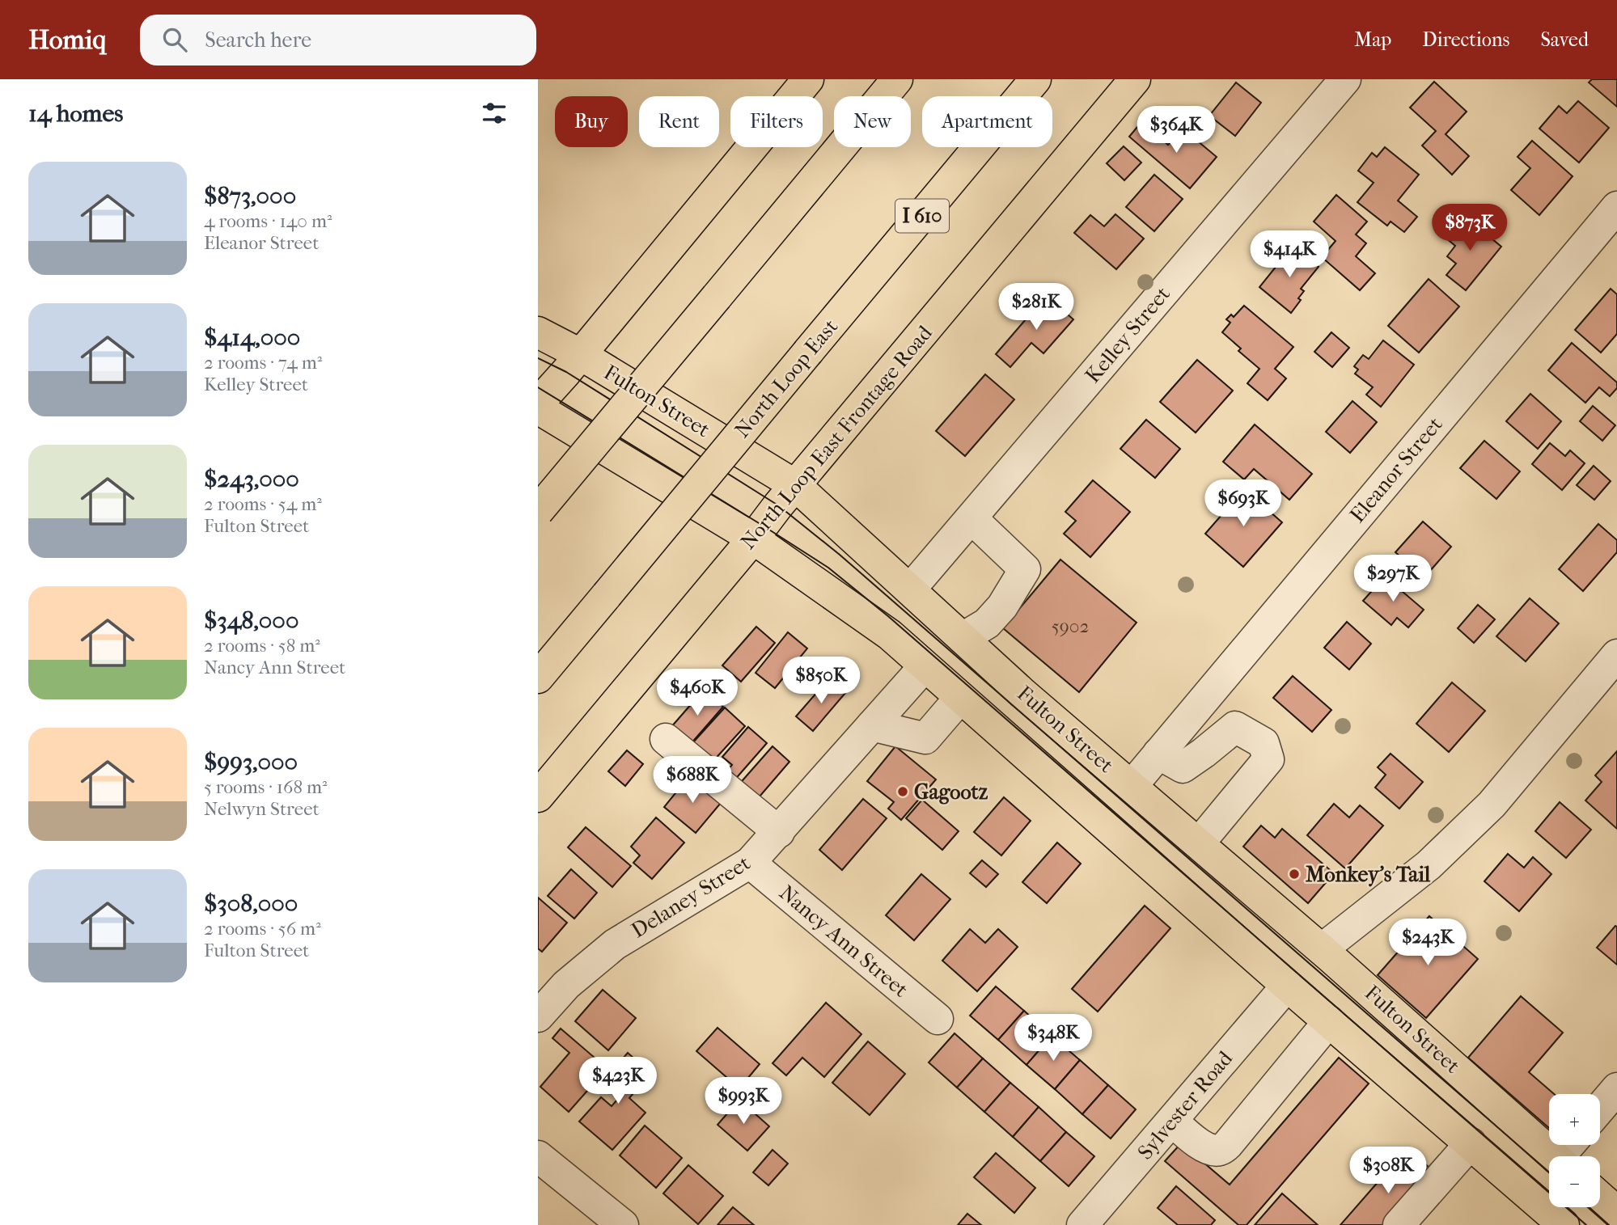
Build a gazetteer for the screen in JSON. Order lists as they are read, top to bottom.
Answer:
{
  "streets": {
    "main road": [
      "I 610",
      "North Loop East",
      "Fulton Street",
      "North Loop East Frontage Road"
    ],
    "street": [
      "Kelley Street",
      "Eleanor Street",
      "Delaney Street",
      "Nancy Ann Street",
      "Sylvester Road"
    ]
  },
  "crossings": [
    ["Kelley Street", "Fulton Street"],
    ["Fulton Street", "North Loop East Frontage Road"],
    ["Fulton Street", "Eleanor Street"],
    ["Delaney Street", "Nancy Ann Street"]
  ],
  "places": ["Gagootz", "Monkey's Tail"],
  "house_numbers": ["5902"],
  "page": {
    "header": "Homiq",
    "search": "Search here",
    "nav": ["Map", "Directions", "Saved"],
    "heading": "14 homes",
    "chip": [
      "Buy",
      "Rent",
      "Filters",
      "New",
      "Apartment"
    ],
    "price": [
      "$364K",
      "$873K",
      "$414K",
      "$281K",
      "$693K",
      "$297K",
      "$850K",
      "$460K",
      "$688K",
      "$243K",
      "$348K",
      "$423K",
      "$993K",
      "$308K"
    ],
    "list": [
      {
        "name": "$873,000",
        "note": "4 rooms · 140 m² · Eleanor Street"
      },
      {
        "name": "$414,000",
        "note": "2 rooms · 74 m² · Kelley Street"
      },
      {
        "name": "$243,000",
        "note": "2 rooms · 54 m² · Fulton Street"
      },
      {
        "name": "$348,000",
        "note": "2 rooms · 58 m² · Nancy Ann Street"
      },
      {
        "name": "$993,000",
        "note": "5 rooms · 168 m² · Nelwyn Street"
      },
      {
        "name": "$308,000",
        "note": "2 rooms · 56 m² · Fulton Street"
      }
    ],
    "map_buttons": ["+", "−"]
  }
}
